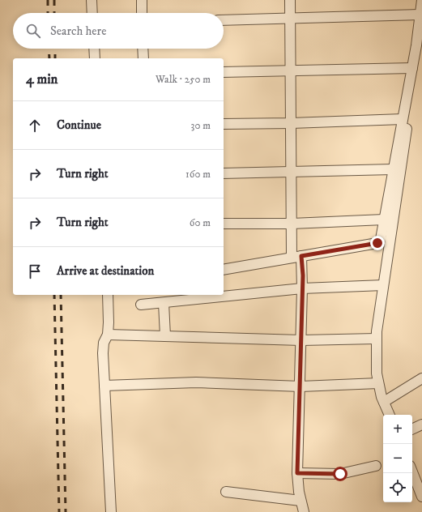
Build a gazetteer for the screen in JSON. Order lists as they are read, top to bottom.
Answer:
{
  "page": {
    "search": "Search here",
    "heading": ["4 min", "Walk · 250 m"],
    "list": [
      ["Continue", "30 m"],
      ["Turn right", "160 m"],
      ["Turn right", "60 m"],
      "Arrive at destination"
    ],
    "map_buttons": ["+", "−"]
  }
}
